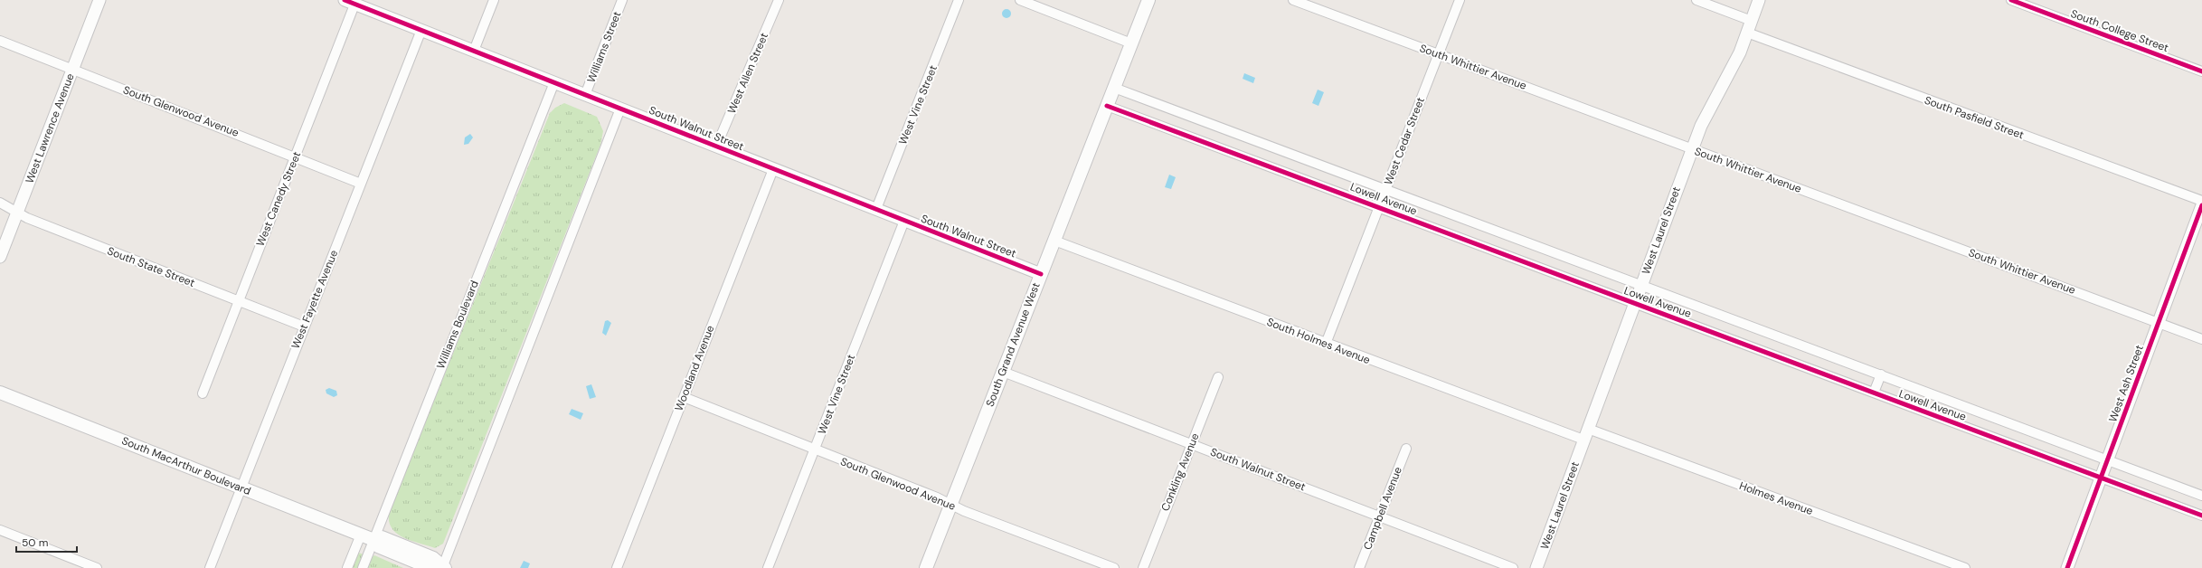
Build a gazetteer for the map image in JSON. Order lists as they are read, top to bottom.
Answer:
{
  "streets": {
    "main road": ["South Grand Avenue West", "South MacArthur Boulevard"],
    "street": [
      "South College Street",
      "Williams Street",
      "South Whittier Avenue",
      "West Allen Street",
      "West Vine Street",
      "South Glenwood Avenue",
      "South Pasfield Street",
      "West Lawrence Avenue",
      "South Walnut Street",
      "West Cedar Street",
      "West Canedy Street",
      "Lowell Avenue",
      "West Laurel Street",
      "South State Street",
      "West Fayette Avenue",
      "Williams Boulevard",
      "South Holmes Avenue",
      "Woodland Avenue",
      "West Ash Street",
      "Conkling Avenue",
      "Holmes Avenue",
      "Campbell Avenue"
    ]
  },
  "crossings": [
    ["Williams Street", "South Walnut Street"],
    ["South Whittier Avenue", "West Cedar Street"],
    ["South Whittier Avenue", "West Laurel Street"],
    ["South Whittier Avenue", "West Ash Street"],
    ["West Allen Street", "South Walnut Street"],
    ["West Vine Street", "South Glenwood Avenue"],
    ["West Vine Street", "South Walnut Street"],
    ["South Glenwood Avenue", "West Lawrence Avenue"],
    ["South Glenwood Avenue", "West Canedy Street"],
    ["South Glenwood Avenue", "West Fayette Avenue"],
    ["South Glenwood Avenue", "South Grand Avenue West"],
    ["South Glenwood Avenue", "Woodland Avenue"],
    ["South Pasfield Street", "West Laurel Street"],
    ["West Lawrence Avenue", "South State Street"],
    ["South Walnut Street", "West Canedy Street"],
    ["South Walnut Street", "West Fayette Avenue"],
    ["South Walnut Street", "Williams Boulevard"],
    ["South Walnut Street", "South Grand Avenue West"],
    ["South Walnut Street", "Woodland Avenue"],
    ["South Walnut Street", "Conkling Avenue"],
    ["South Walnut Street", "Campbell Avenue"],
    ["West Cedar Street", "Lowell Avenue"],
    ["West Cedar Street", "South Holmes Avenue"],
    ["West Canedy Street", "South State Street"],
    ["Lowell Avenue", "West Laurel Street"],
    ["Lowell Avenue", "South Grand Avenue West"],
    ["Lowell Avenue", "West Ash Street"],
    ["West Laurel Street", "South Holmes Avenue"],
    ["West Laurel Street", "Holmes Avenue"],
    ["South State Street", "West Fayette Avenue"],
    ["West Fayette Avenue", "South MacArthur Boulevard"],
    ["Williams Boulevard", "South MacArthur Boulevard"],
    ["South Holmes Avenue", "South Grand Avenue West"]
  ],
  "scale_bar": "50 m"
}
